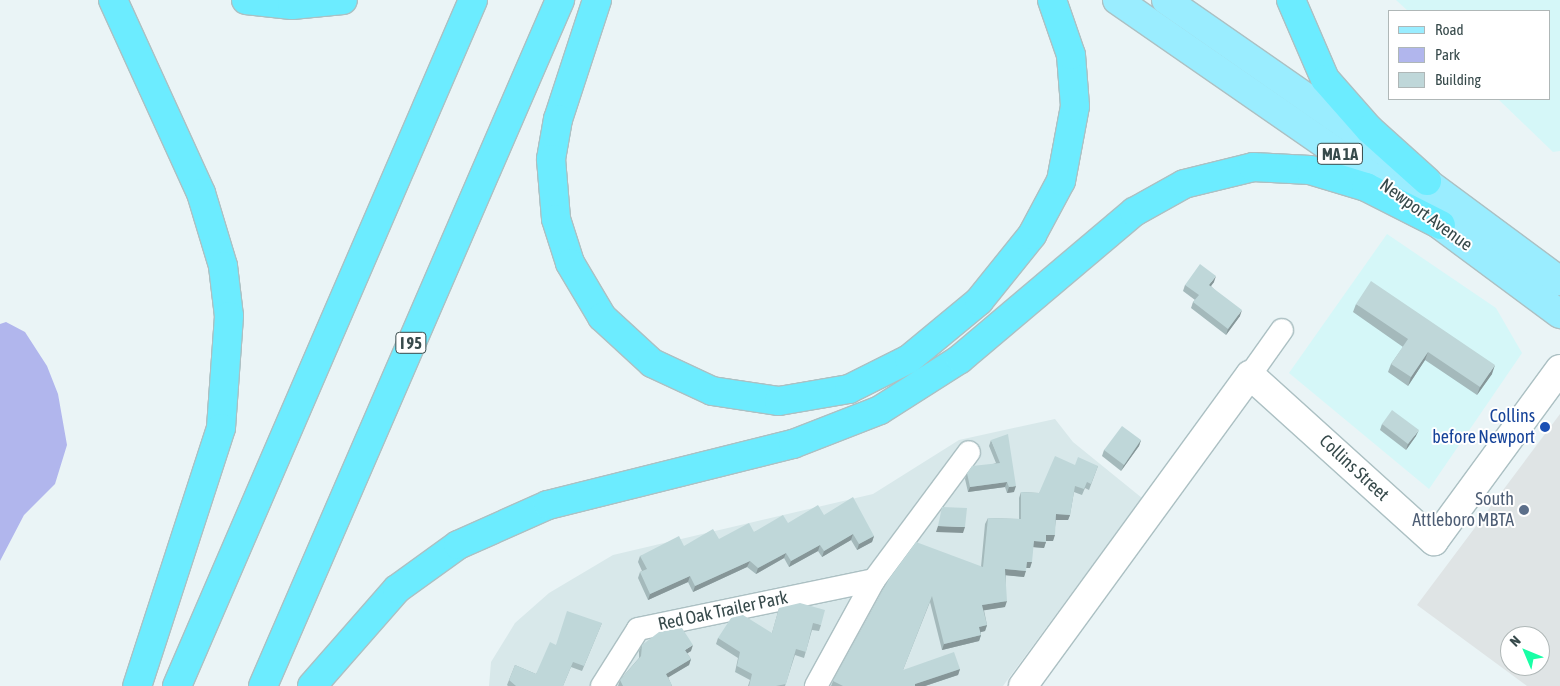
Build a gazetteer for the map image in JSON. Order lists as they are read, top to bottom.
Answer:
{
  "streets": {
    "highway": ["I 95"],
    "main road": ["MA 1A", "Newport Avenue"],
    "street": ["Collins Street", "Red Oak Trailer Park"]
  },
  "places": ["Collins before Newport", "South Attleboro MBTA"],
  "legend": ["Road", "Park", "Building"],
  "north": "top left"
}
